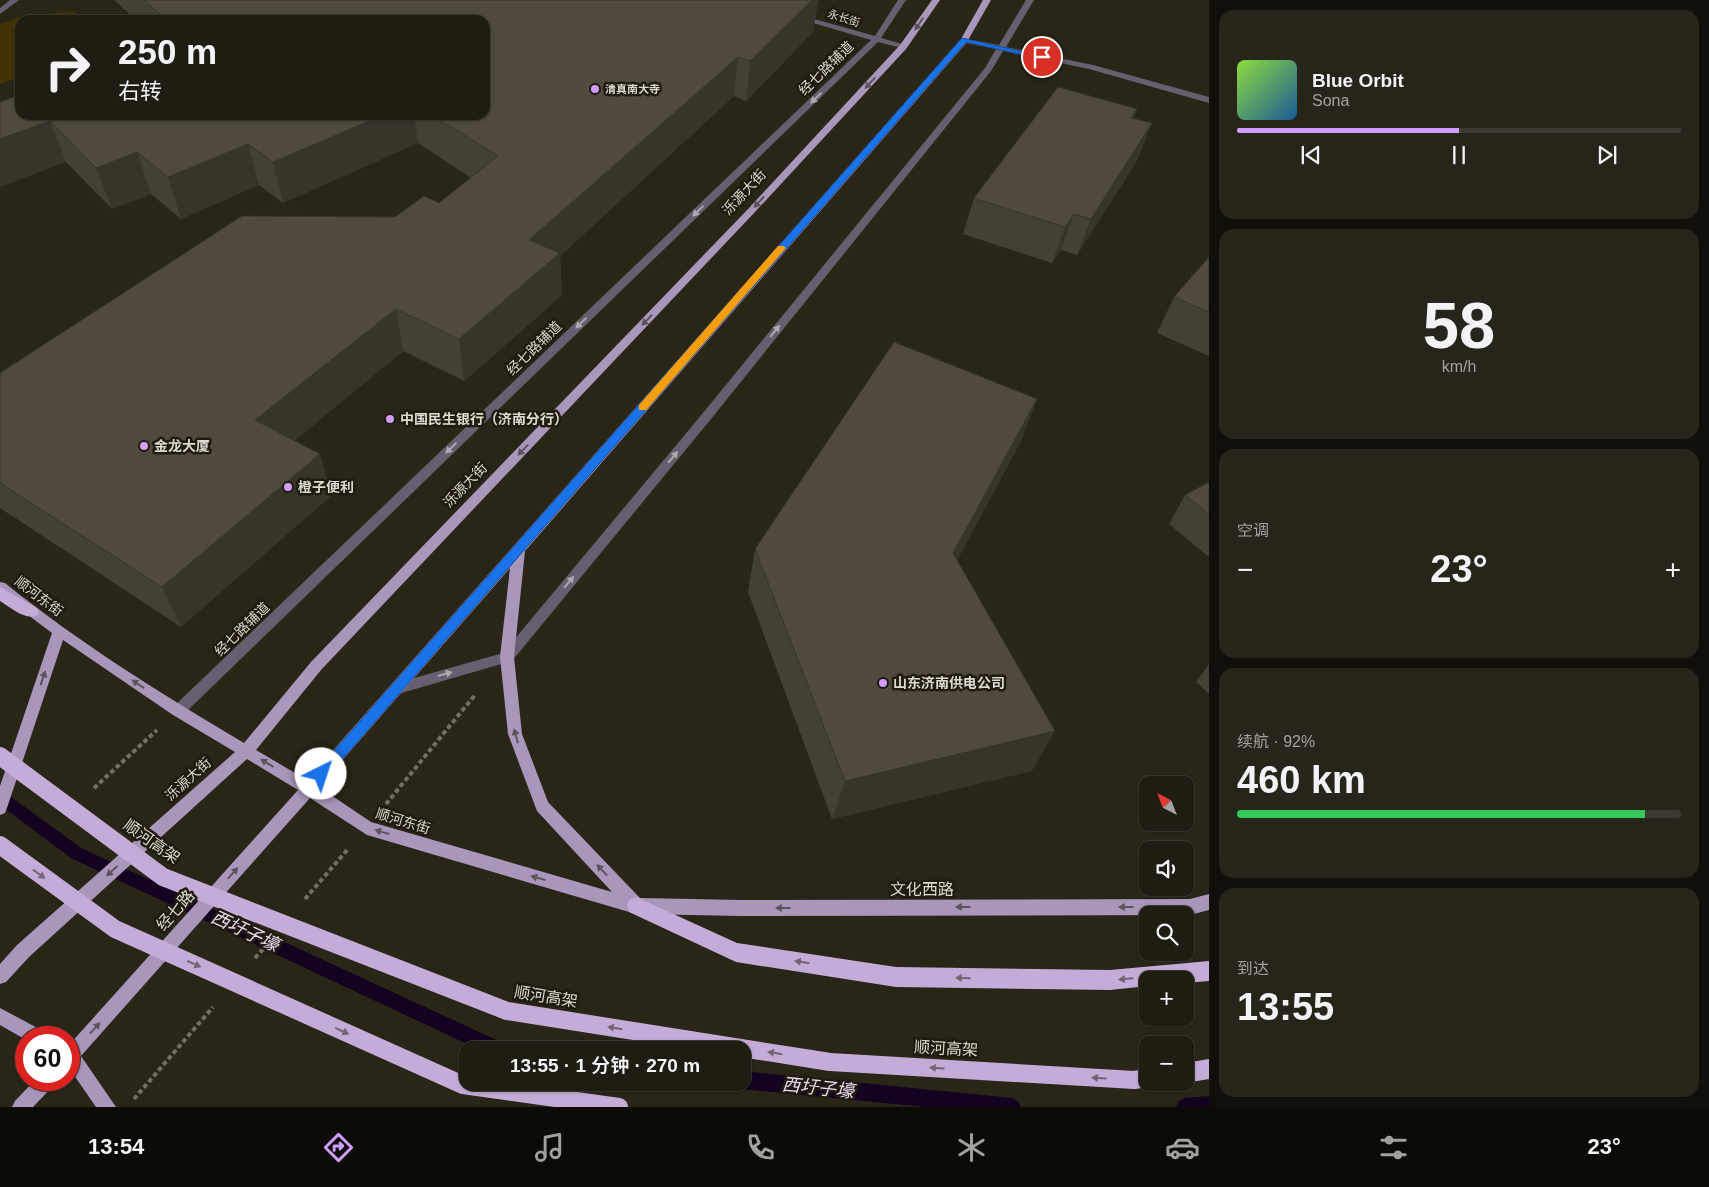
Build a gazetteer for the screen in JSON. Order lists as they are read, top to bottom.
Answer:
{
  "streets": {
    "highway": ["顺河高架"],
    "main road": [
      "泺源大街",
      "顺河东街",
      "文化西路",
      "经七路"
    ],
    "street": ["永长街", "经七路辅道"]
  },
  "crossings": [
    ["永长街", "经七路辅道"],
    ["永长街", "泺源大街"],
    ["经七路辅道", "顺河东街"],
    ["泺源大街", "顺河东街"],
    ["顺河东街", "文化西路"],
    ["顺河东街", "经七路"]
  ],
  "one_way": ["经七路辅道", "文化西路", "经七路"],
  "water": ["西圩子壕"],
  "places": [
    "清真南大寺",
    "中国民生银行（济南分行）",
    "金龙大厦",
    "橙子便利",
    "山东济南供电公司"
  ],
  "north": "top left",
  "page": {
    "turn": ["250 m", "右转"],
    "song": ["Blue Orbit", "Sona"],
    "tile": [
      ["58", "km/h"],
      "空调",
      ["续航 · 92%", "460 km"],
      ["到达", "13:55"]
    ],
    "heat": ["−", "23°", "+"],
    "map_buttons": ["+", "−"],
    "limit": "60",
    "trip": "13:55 · 1 分钟 · 270 m",
    "tabs": ["13:54", "23°"]
  }
}
